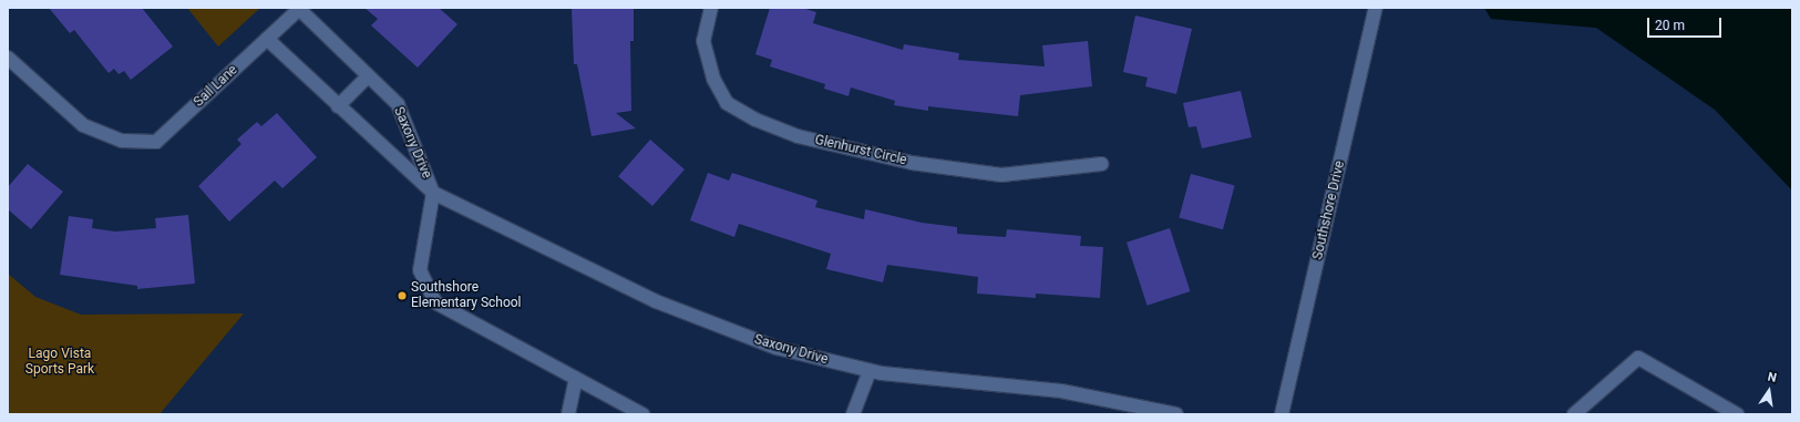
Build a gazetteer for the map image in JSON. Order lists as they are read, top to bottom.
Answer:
{
  "streets": {
    "street": [
      "Sail Lane",
      "Saxony Drive",
      "Glenhurst Circle",
      "Southshore Drive"
    ]
  },
  "crossings": [
    ["Sail Lane", "Saxony Drive"]
  ],
  "parks": ["Lago Vista Sports Park"],
  "places": ["Southshore Elementary School"],
  "scale_bar": "20 m",
  "north": "top"
}
